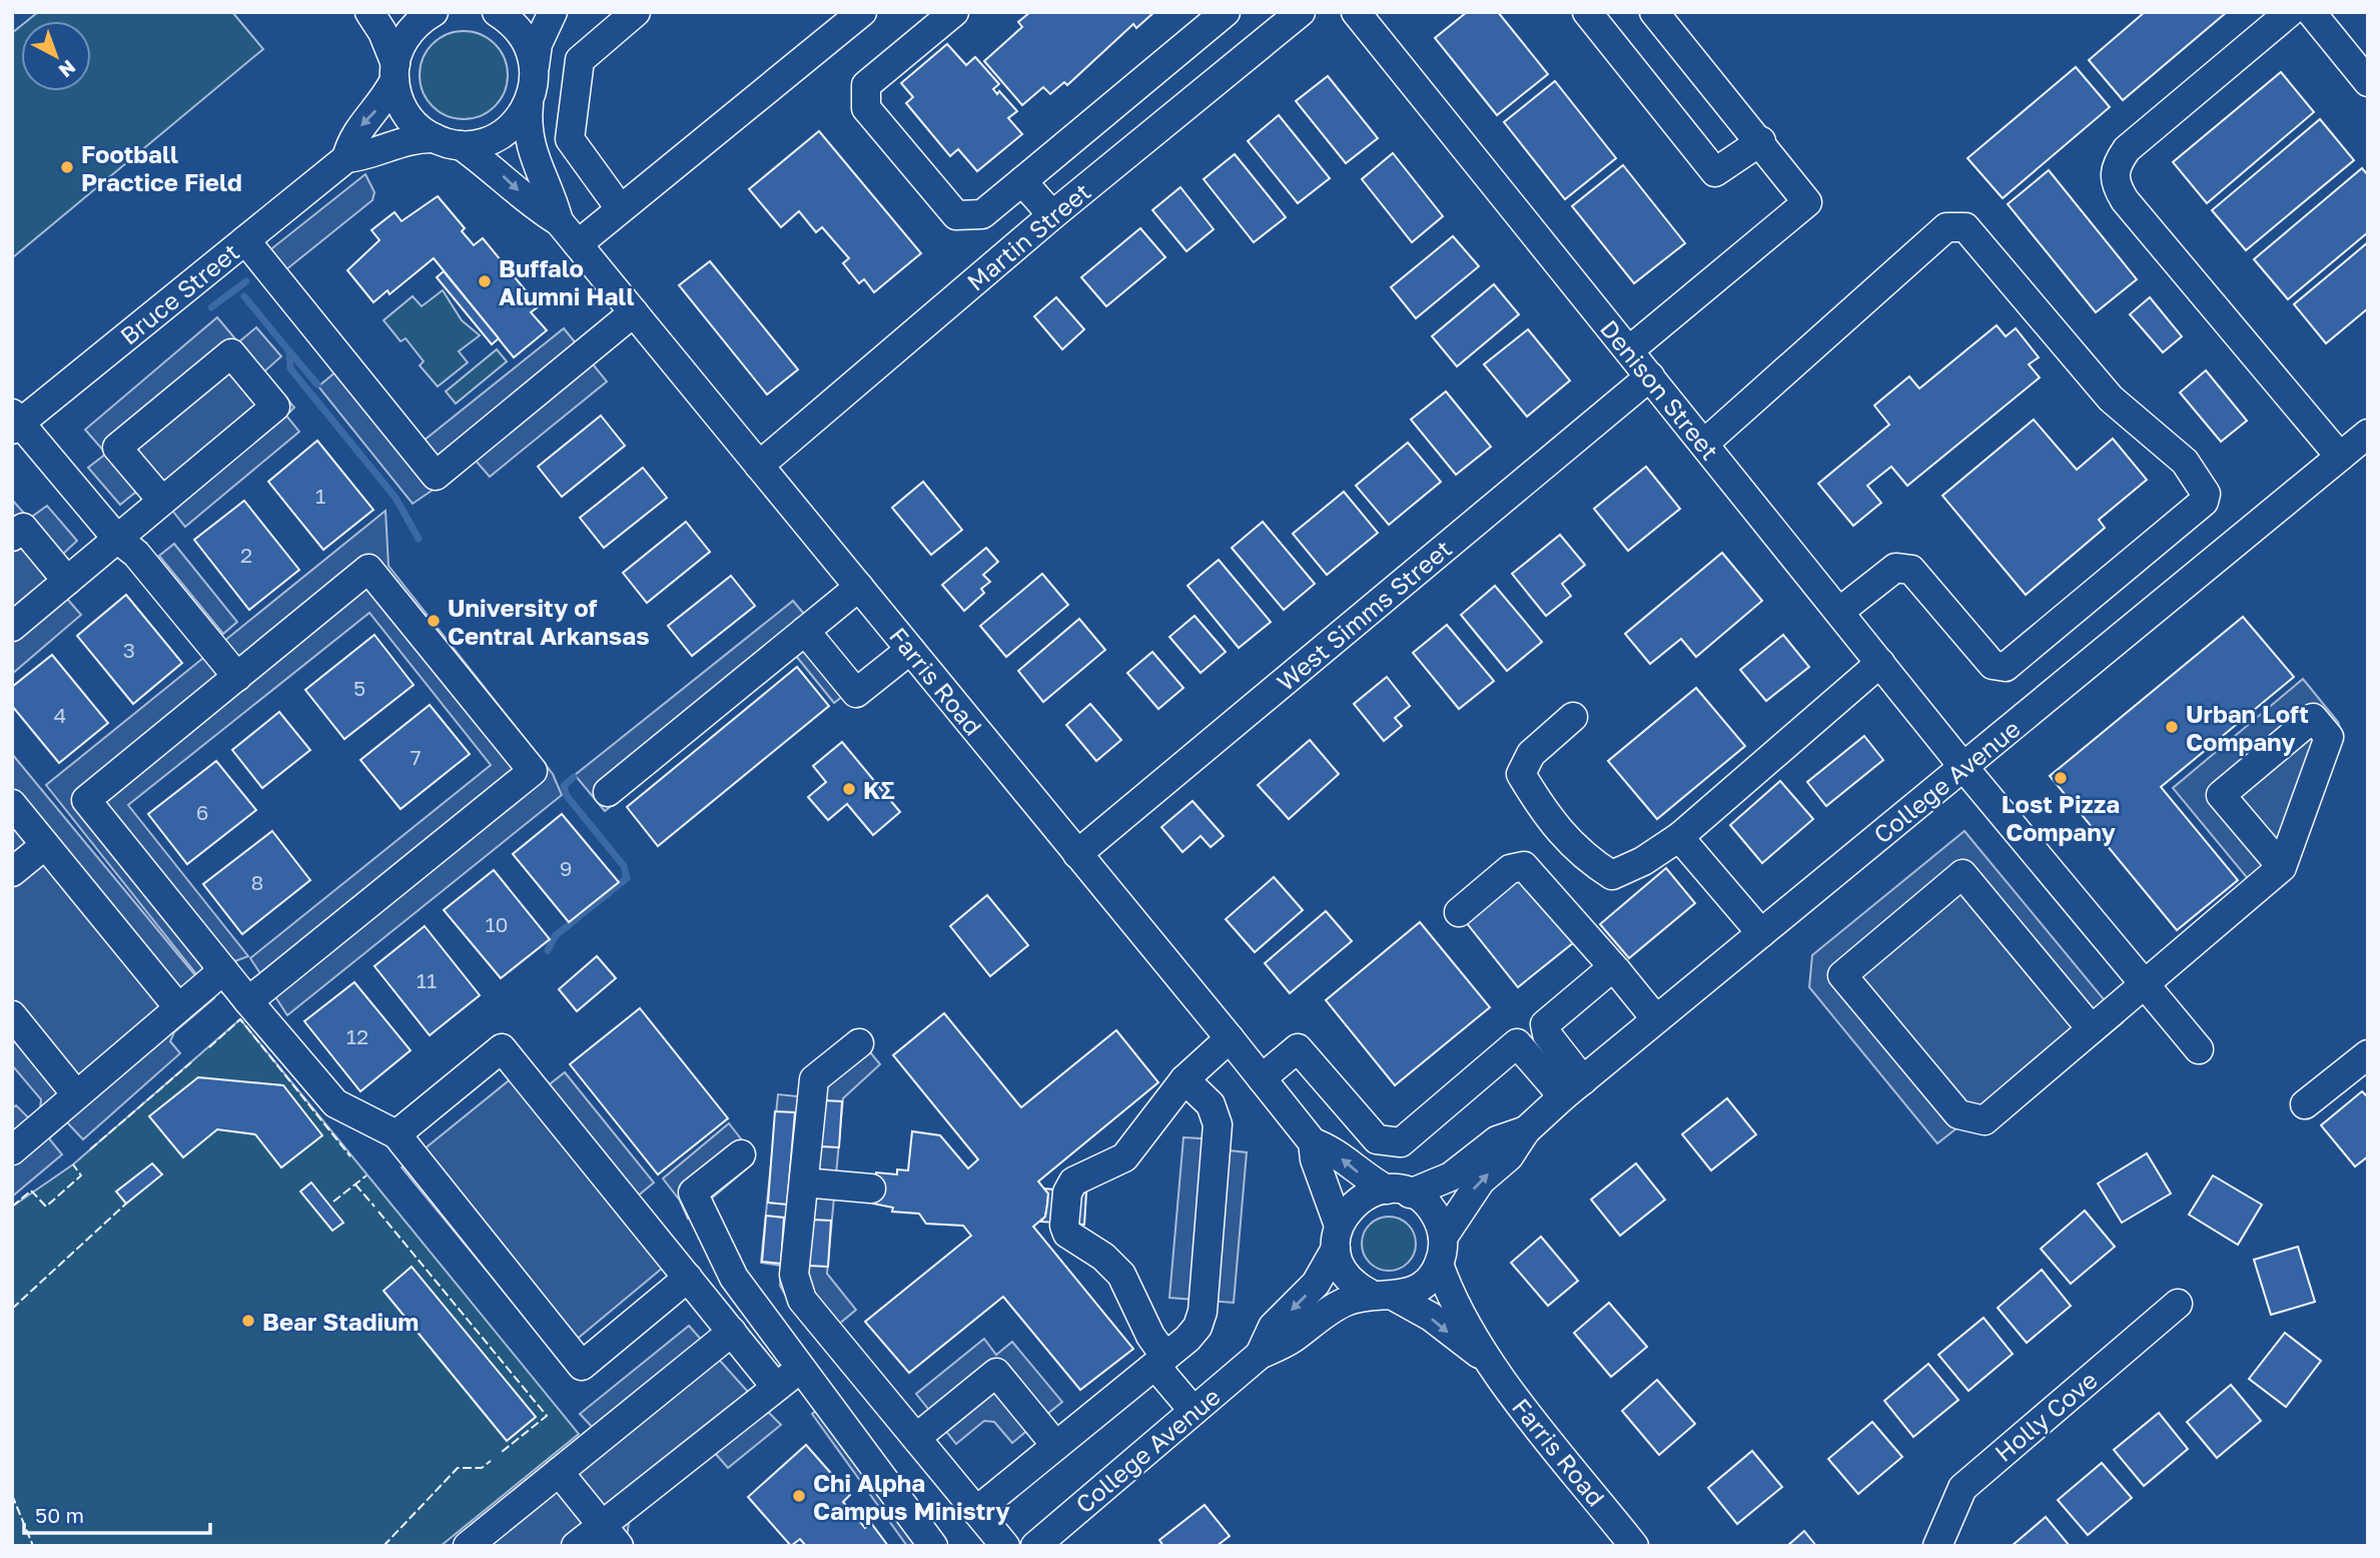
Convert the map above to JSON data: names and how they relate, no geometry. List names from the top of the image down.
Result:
{
  "streets": {
    "street": [
      "Martin Street",
      "Bruce Street",
      "Denison Street",
      "West Simms Street",
      "Farris Road",
      "College Avenue",
      "Holly Cove"
    ]
  },
  "crossings": [
    ["Martin Street", "Farris Road"],
    ["Bruce Street", "Farris Road"],
    ["Denison Street", "West Simms Street"],
    ["Denison Street", "College Avenue"],
    ["West Simms Street", "Farris Road"],
    ["Farris Road", "College Avenue"]
  ],
  "places": [
    "Football Practice Field",
    "Buffalo Alumni Hall",
    "University of Central Arkansas",
    "Urban Loft Company",
    "Lost Pizza Company",
    "KΣ",
    "Bear Stadium",
    "Chi Alpha Campus Ministry"
  ],
  "house_numbers": [
    "1",
    "2",
    "3",
    "5",
    "4",
    "7",
    "6",
    "9",
    "8",
    "10",
    "11",
    "12"
  ],
  "scale_bar": "50 m",
  "north": "bottom right"
}
